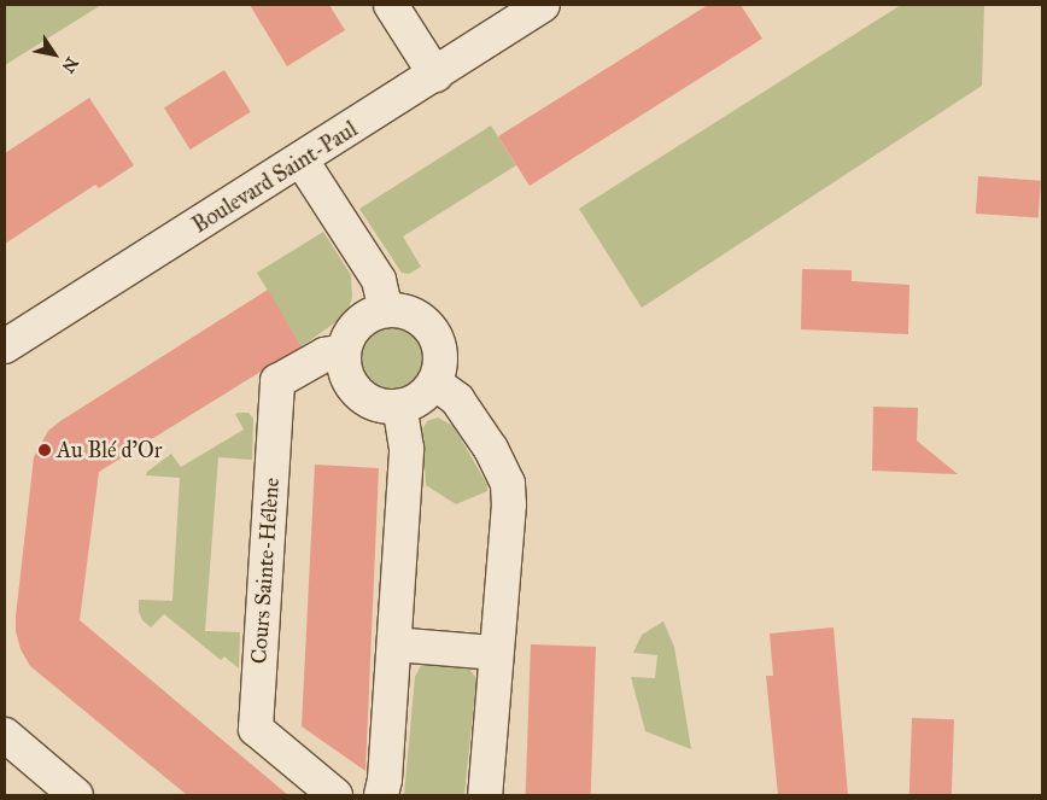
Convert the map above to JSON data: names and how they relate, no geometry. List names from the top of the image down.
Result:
{
  "streets": {
    "street": ["Boulevard Saint-Paul", "Cours Sainte-Hélène"]
  },
  "places": ["Au Blé d'Or"],
  "north": "bottom right"
}
